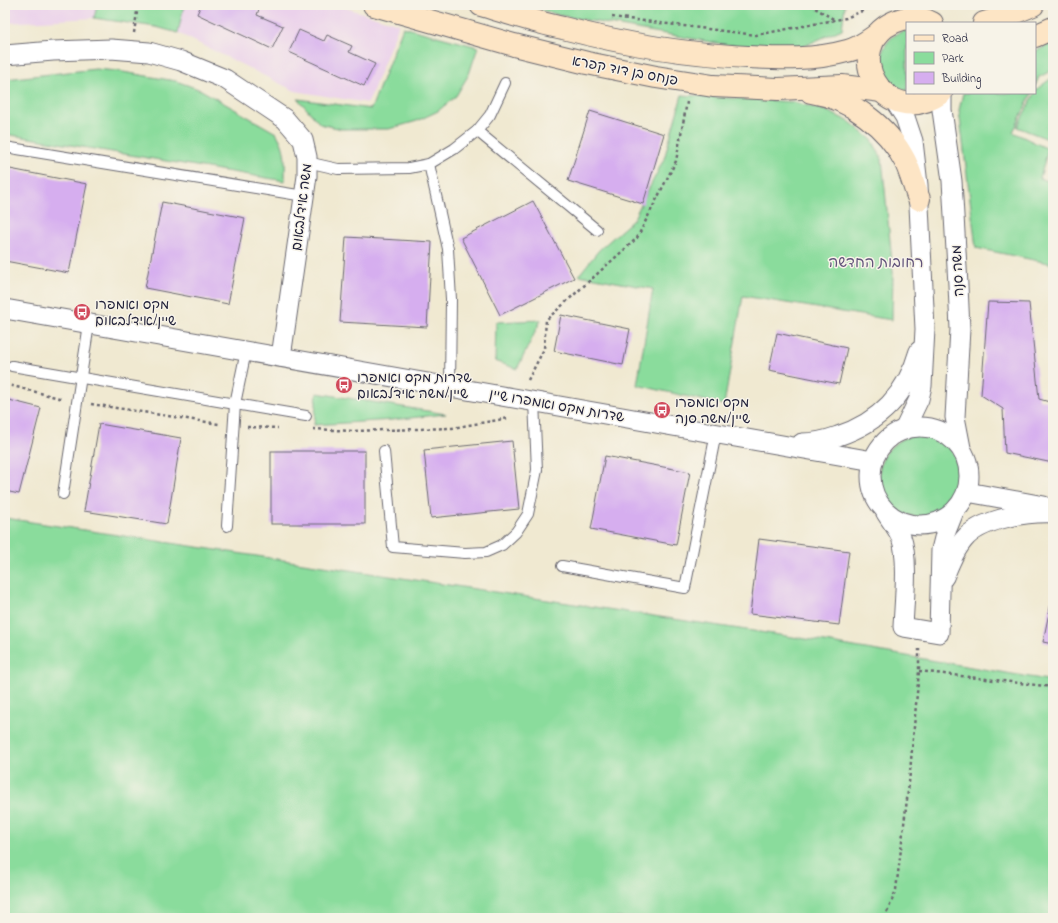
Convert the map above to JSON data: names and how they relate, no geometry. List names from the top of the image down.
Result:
{
  "streets": {
    "main road": ["פנחס בן דוד קפרא"],
    "street": ["משה אידלבאום", "משה סנה", "שדרות מקס ואמפרו שיין"]
  },
  "crossings": [
    ["משה אידלבאום", "שדרות מקס ואמפרו שיין"],
    ["משה סנה", "שדרות מקס ואמפרו שיין"]
  ],
  "districts": ["רחובות החדשה"],
  "places": {
    "bus stop": ["מקס ואמפרו שיין/אידלבאום", "שדרות מקס ואמפרו שיין/משה אידלבאום", "מקס ואמפרו שיין/משה סנה"]
  },
  "legend": ["Road", "Park", "Building"]
}
